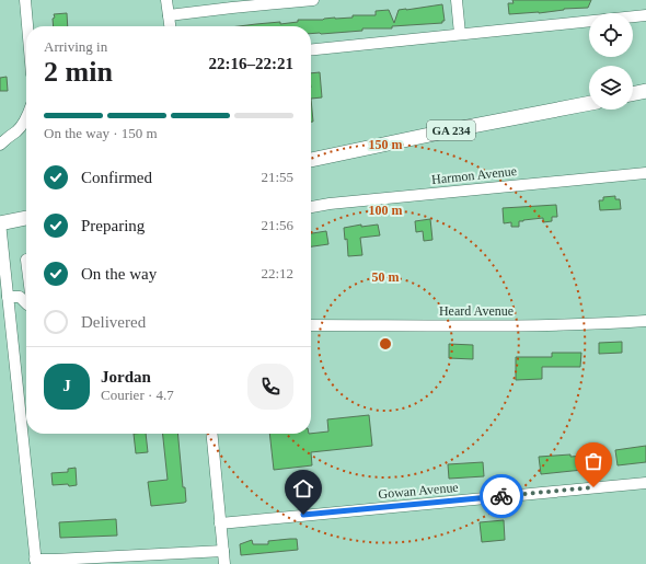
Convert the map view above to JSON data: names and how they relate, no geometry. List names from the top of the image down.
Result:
{
  "streets": {
    "main road": ["GA 234"],
    "street": ["Harmon Avenue", "Heard Avenue", "Gowan Avenue"]
  },
  "page": {
    "heading": ["2 min", "Arriving in", "22:16–22:21"],
    "panel": ["Jordan", "Courier · 4.7"],
    "bar": "On the way · 150 m",
    "list": [
      ["Confirmed", "21:55"],
      ["Preparing", "21:56"],
      ["On the way", "22:12"],
      "Delivered"
    ],
    "round": "J"
  },
  "rings": ["150 m", "100 m", "50 m"]
}
